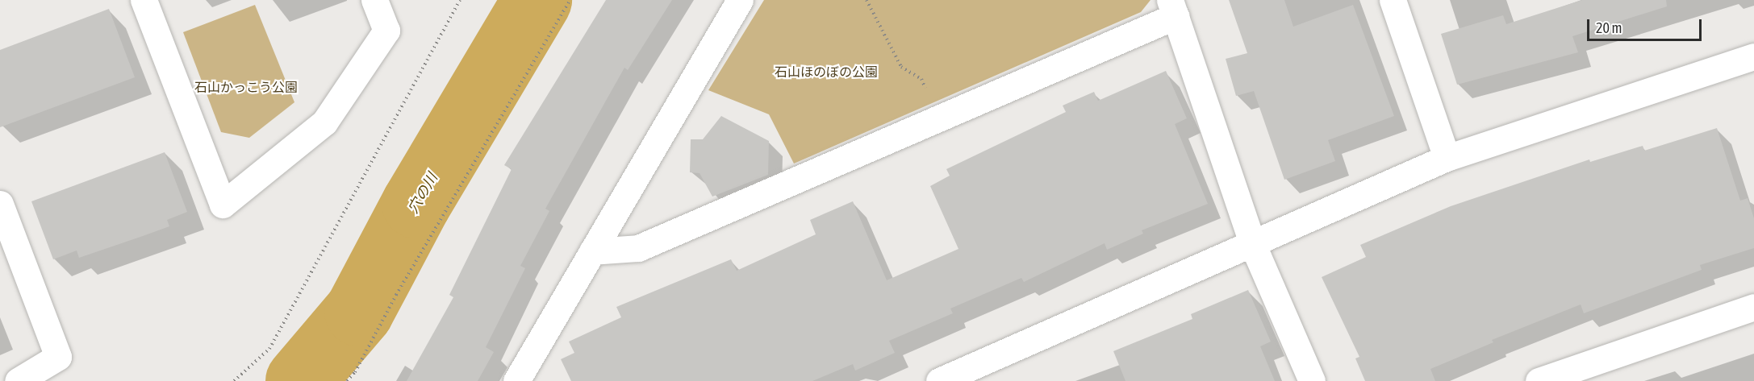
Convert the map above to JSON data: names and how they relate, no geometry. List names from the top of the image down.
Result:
{
  "water": ["穴の川"],
  "parks": ["石山ほのぼの公園", "石山かっこう公園"],
  "scale_bar": "20 m"
}
